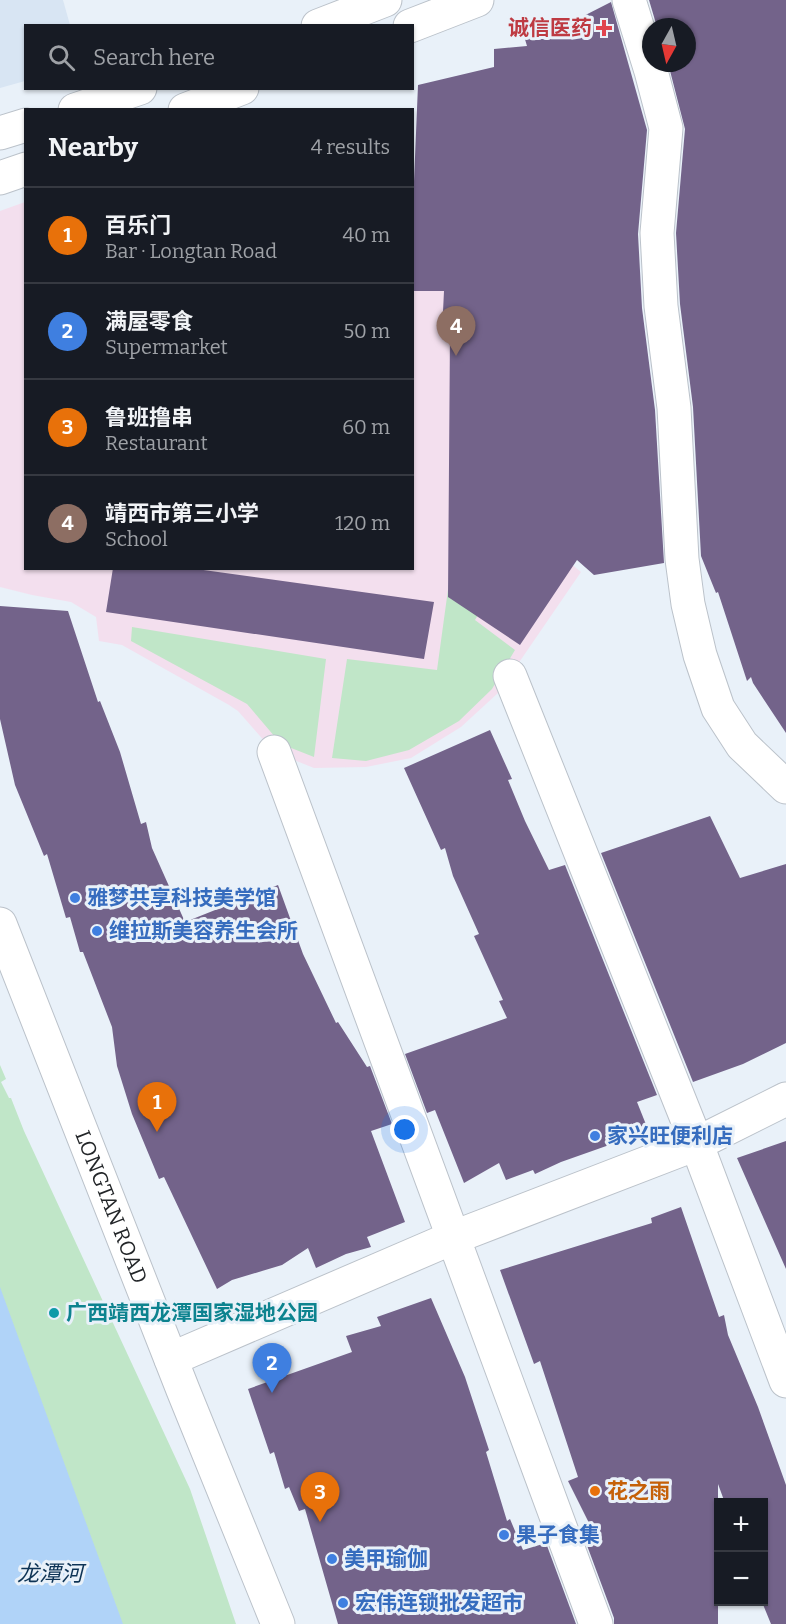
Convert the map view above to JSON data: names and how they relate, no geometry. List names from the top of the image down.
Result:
{
  "streets": {
    "street": ["LONGTAN ROAD"]
  },
  "water": ["龙潭河"],
  "places": {
    "health": ["诚信医药"],
    "other": [
      "雅梦共享科技美学馆",
      "维拉斯美容养生会所",
      "家兴旺便利店",
      "广西靖西龙潭国家湿地公园",
      "花之雨",
      "果子食集",
      "美甲瑜伽",
      "宏伟连锁批发超市"
    ]
  },
  "north": "bottom",
  "page": {
    "search": "Search here",
    "heading": ["Nearby", "4 results"],
    "list": [
      {
        "mark": "1",
        "name": "百乐门",
        "note": "Bar · Longtan Road",
        "value": "40 m"
      },
      {
        "mark": "2",
        "name": "满屋零食",
        "note": "Supermarket",
        "value": "50 m"
      },
      {
        "mark": "3",
        "name": "鲁班撸串",
        "note": "Restaurant",
        "value": "60 m"
      },
      {
        "mark": "4",
        "name": "靖西市第三小学",
        "note": "School",
        "value": "120 m"
      }
    ],
    "pins": [
      "4",
      "1",
      "2",
      "3"
    ],
    "map_buttons": ["+", "−"]
  }
}
